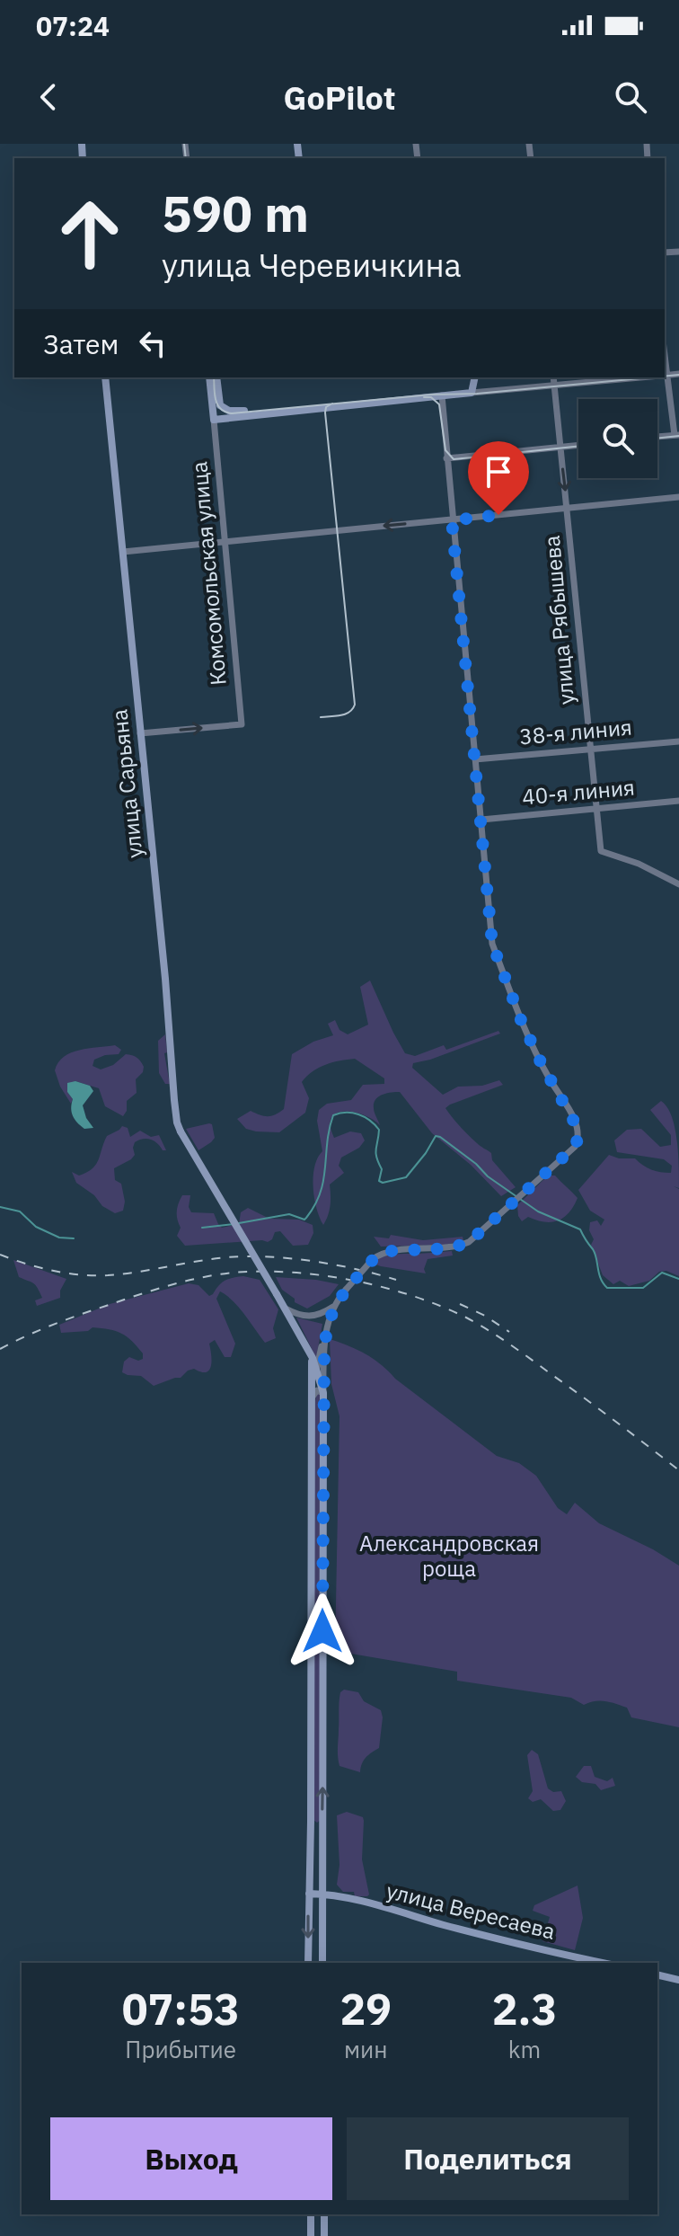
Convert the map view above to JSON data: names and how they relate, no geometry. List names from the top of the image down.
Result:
{
  "streets": {
    "main road": ["улица Сарьяна", "улица Вересаева"],
    "street": [
      "Комсомольская улица",
      "улица Рябышева",
      "38-я линия",
      "40-я линия"
    ]
  },
  "crossings": [
    ["Комсомольская улица", "улица Сарьяна"],
    ["улица Рябышева", "38-я линия"],
    ["улица Рябышева", "40-я линия"],
    ["улица Сарьяна", "улица Вересаева"]
  ],
  "parks": ["Александровская роща"],
  "page": {
    "status": "07:24",
    "header": "GoPilot",
    "turn": ["590 m", "улица Черевичкина"],
    "then": "Затем",
    "eta": [
      "07:53",
      "Прибытие",
      "29",
      "мин",
      "2.3",
      "km"
    ],
    "buttons": ["Выход", "Поделиться"]
  }
}
